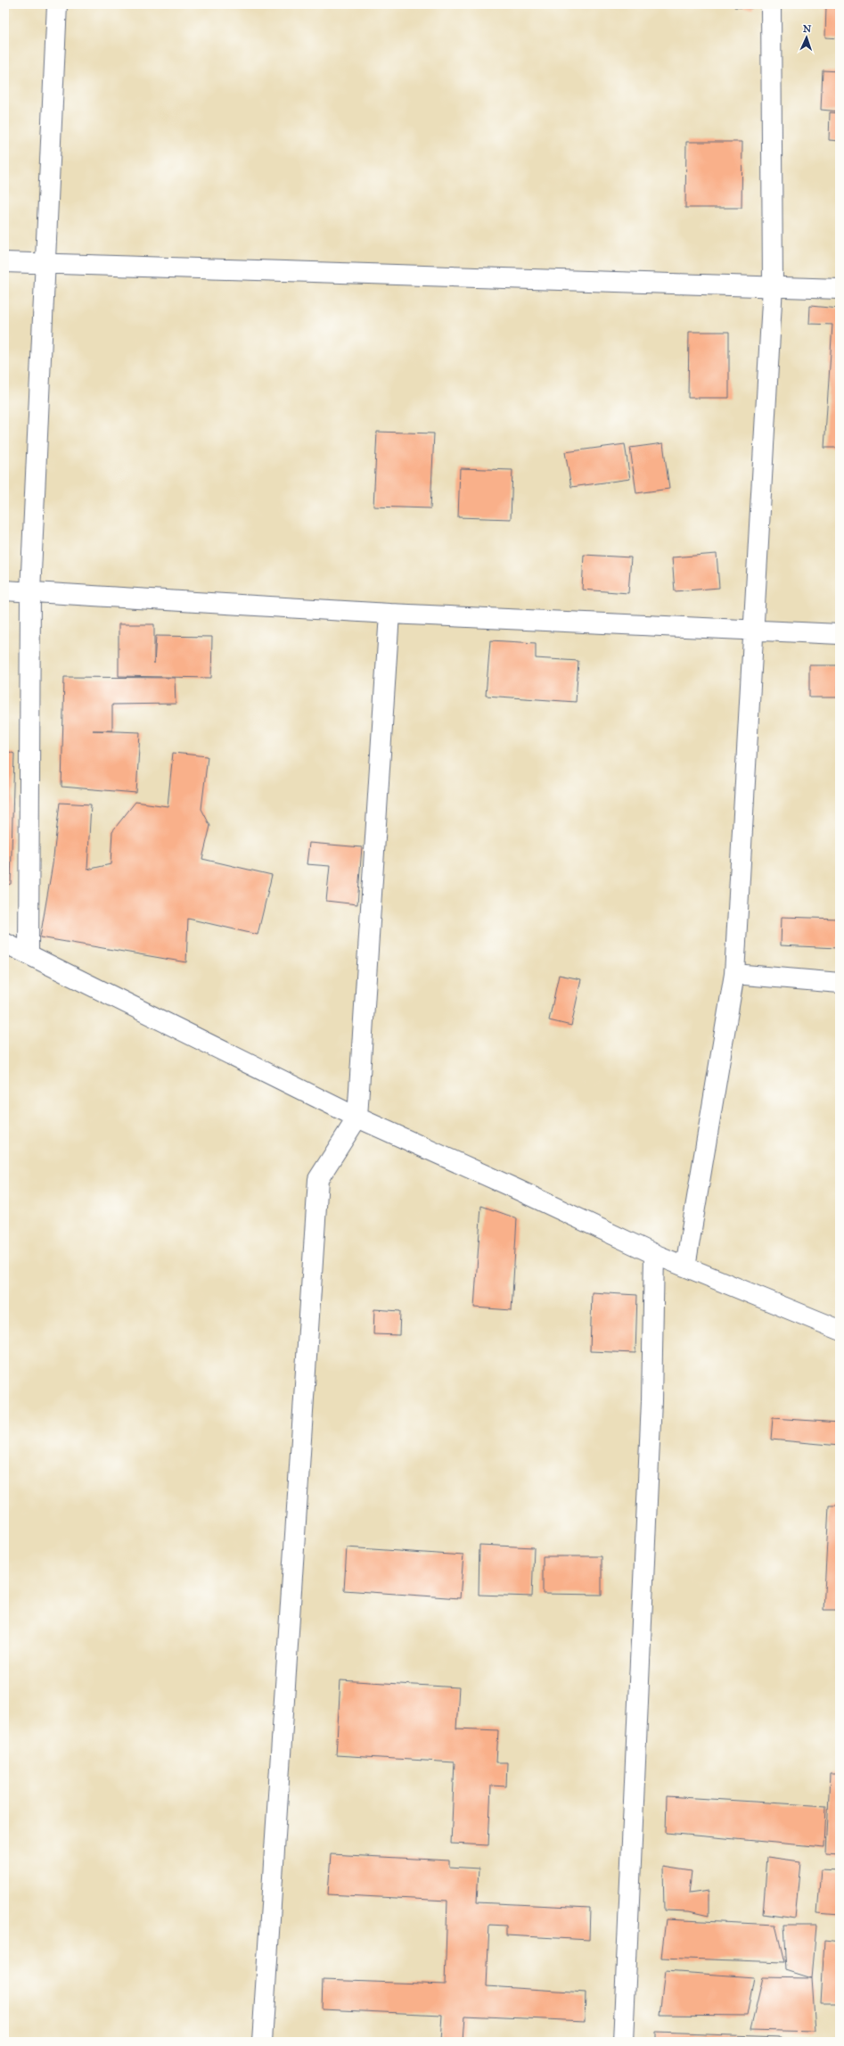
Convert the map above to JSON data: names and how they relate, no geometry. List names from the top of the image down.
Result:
{
  "north": "top"
}
